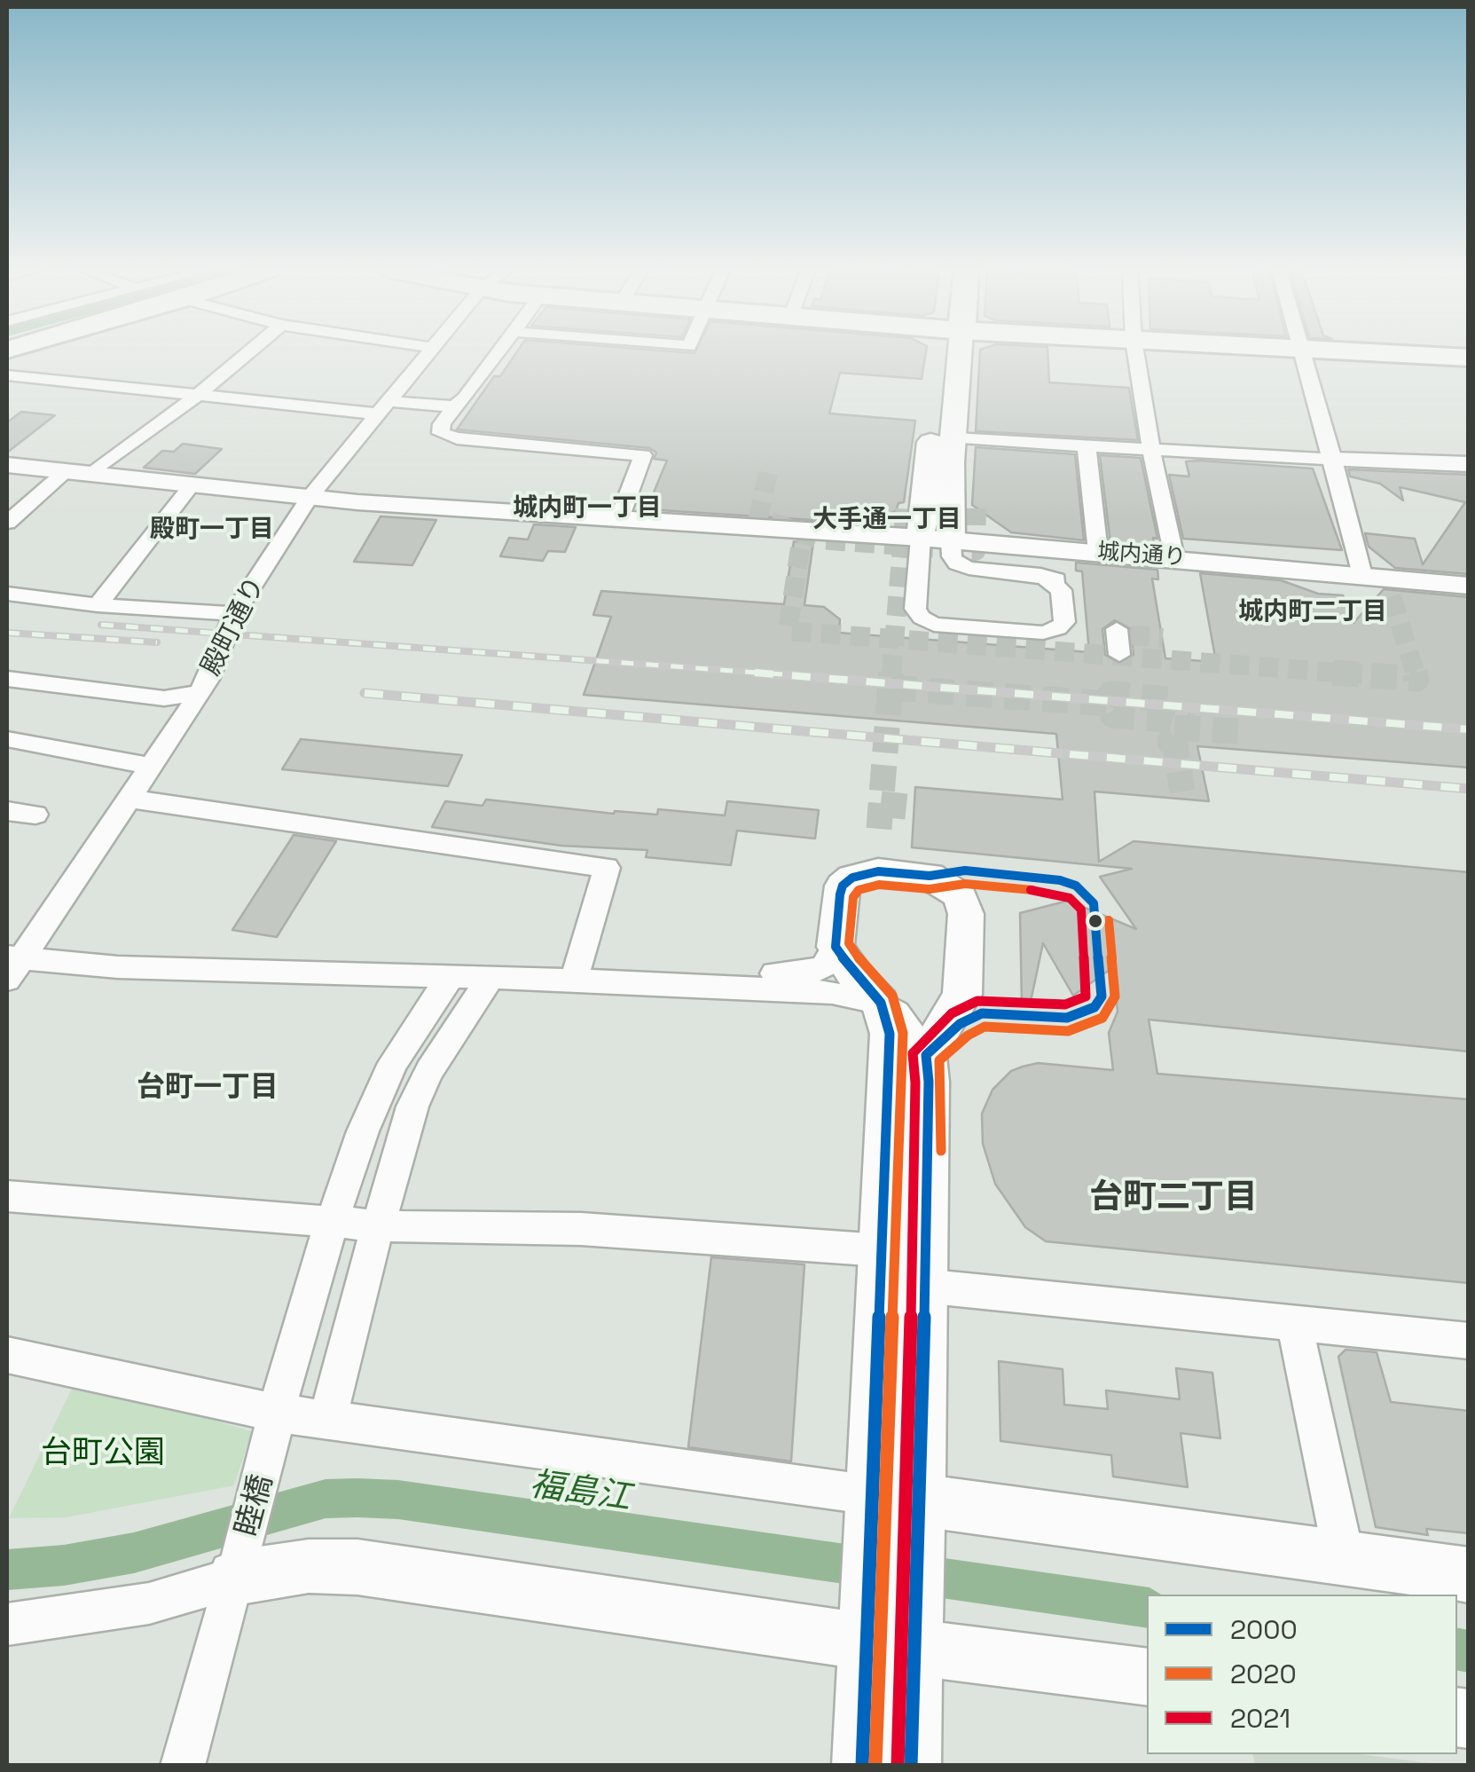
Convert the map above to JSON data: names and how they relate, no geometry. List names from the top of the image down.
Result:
{
  "streets": {
    "street": ["城内通り", "殿町通り", "睦橋"]
  },
  "crossings": [
    ["城内通り", "殿町通り"]
  ],
  "districts": [
    "城内町一丁目",
    "大手通一丁目",
    "殿町一丁目",
    "城内町二丁目",
    "台町一丁目",
    "台町二丁目"
  ],
  "water": ["福島江"],
  "parks": ["台町公園"],
  "lines": ["transit line 2000", "transit line 2020", "transit line 2021"],
  "legend": ["2000", "2020", "2021"]
}
